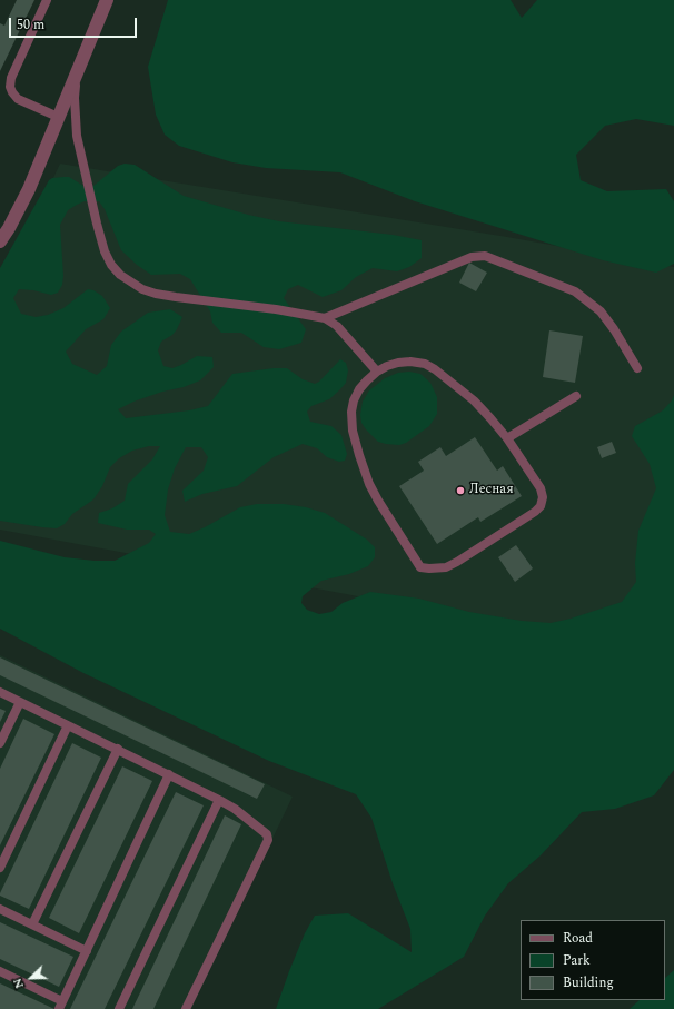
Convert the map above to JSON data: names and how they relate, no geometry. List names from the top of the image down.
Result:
{
  "places": ["Лесная"],
  "legend": ["Road", "Park", "Building"],
  "scale_bar": "50 m",
  "north": "bottom left"
}
